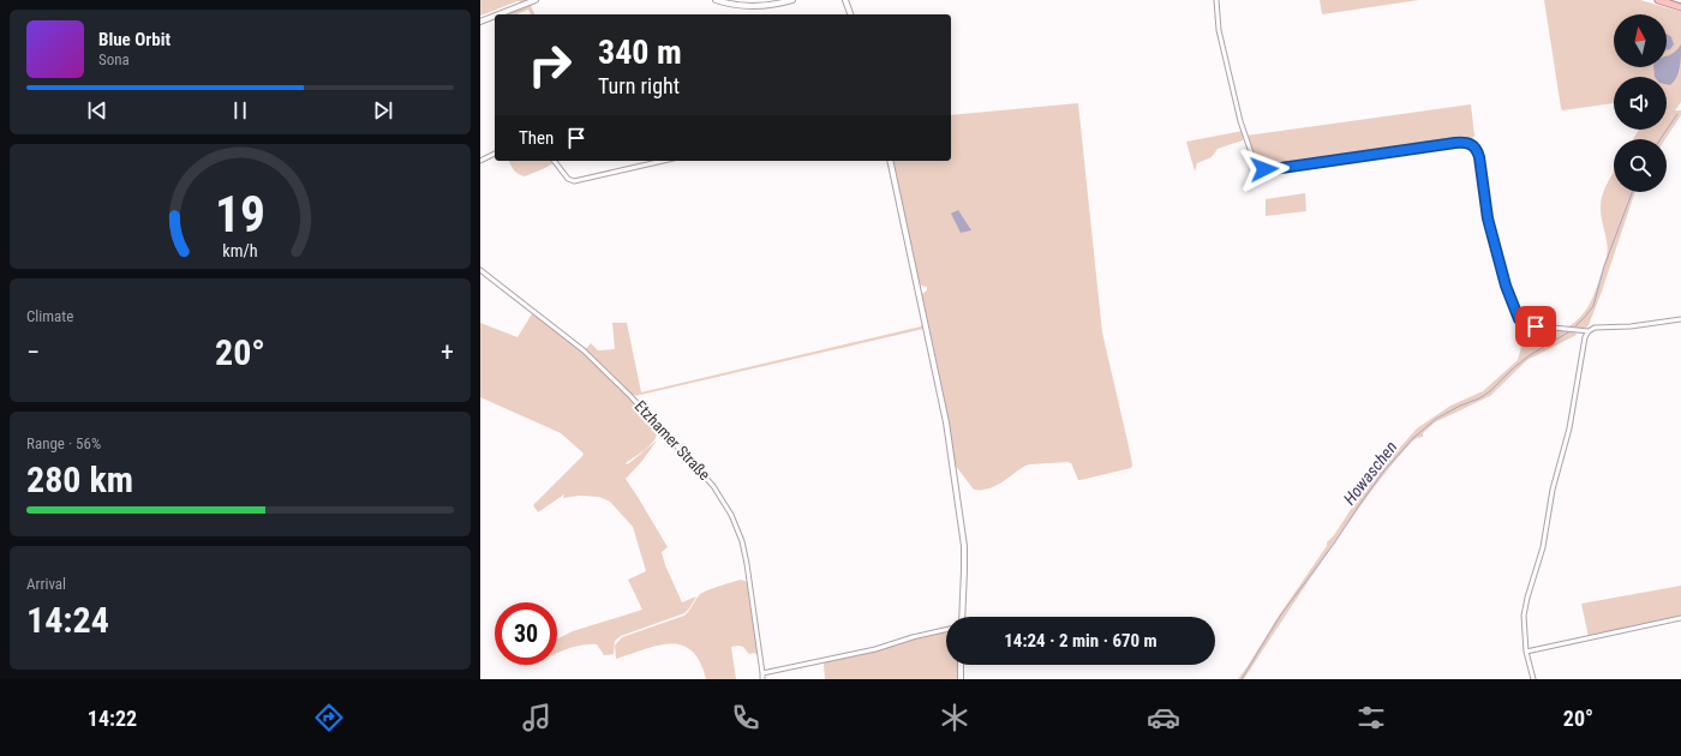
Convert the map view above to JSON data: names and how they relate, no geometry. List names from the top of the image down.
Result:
{
  "streets": {
    "street": ["Etzhamer Straße"]
  },
  "water": ["Howaschen"],
  "north": "top",
  "page": {
    "turn": ["340 m", "Turn right"],
    "song": ["Blue Orbit", "Sona"],
    "then": "Then",
    "tile": [
      "Climate",
      ["Range · 56%", "280 km"],
      ["Arrival", "14:24"]
    ],
    "heat": ["−", "20°", "+"],
    "limit": "30",
    "trip": "14:24 · 2 min · 670 m",
    "tabs": ["14:22", "20°"],
    "gauge": ["19", "km/h"]
  }
}
